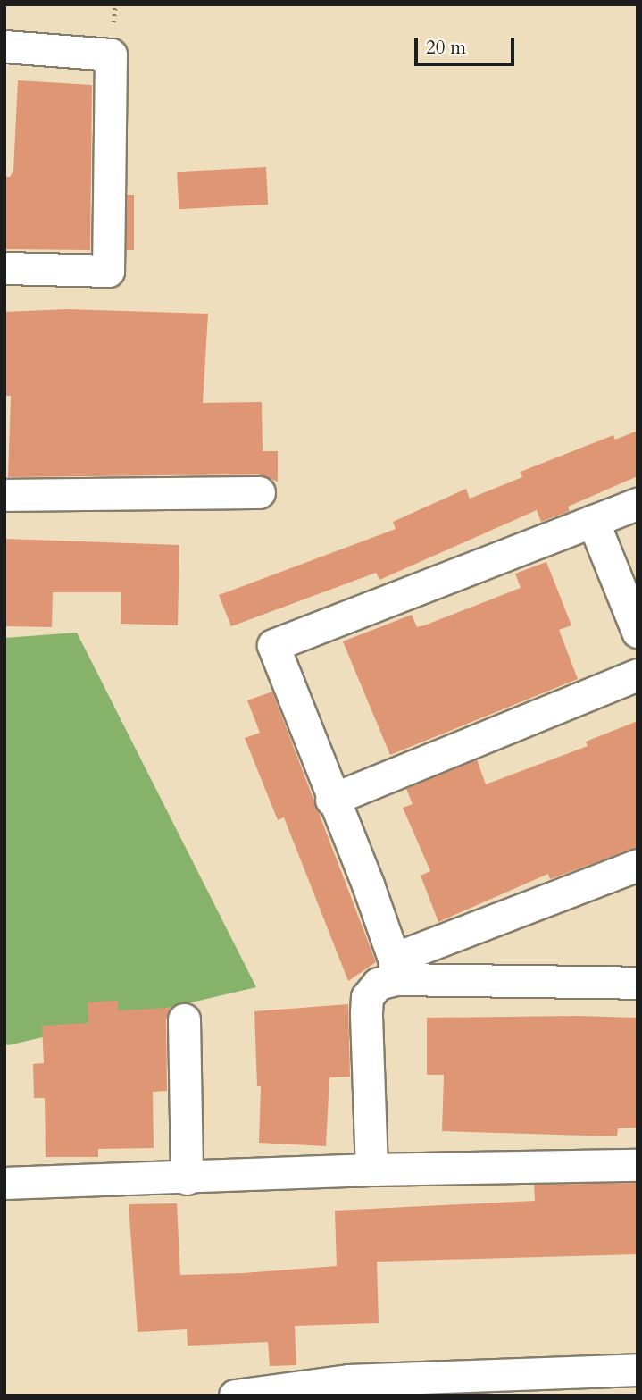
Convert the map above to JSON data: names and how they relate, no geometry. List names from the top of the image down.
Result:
{
  "scale_bar": "20 m"
}
